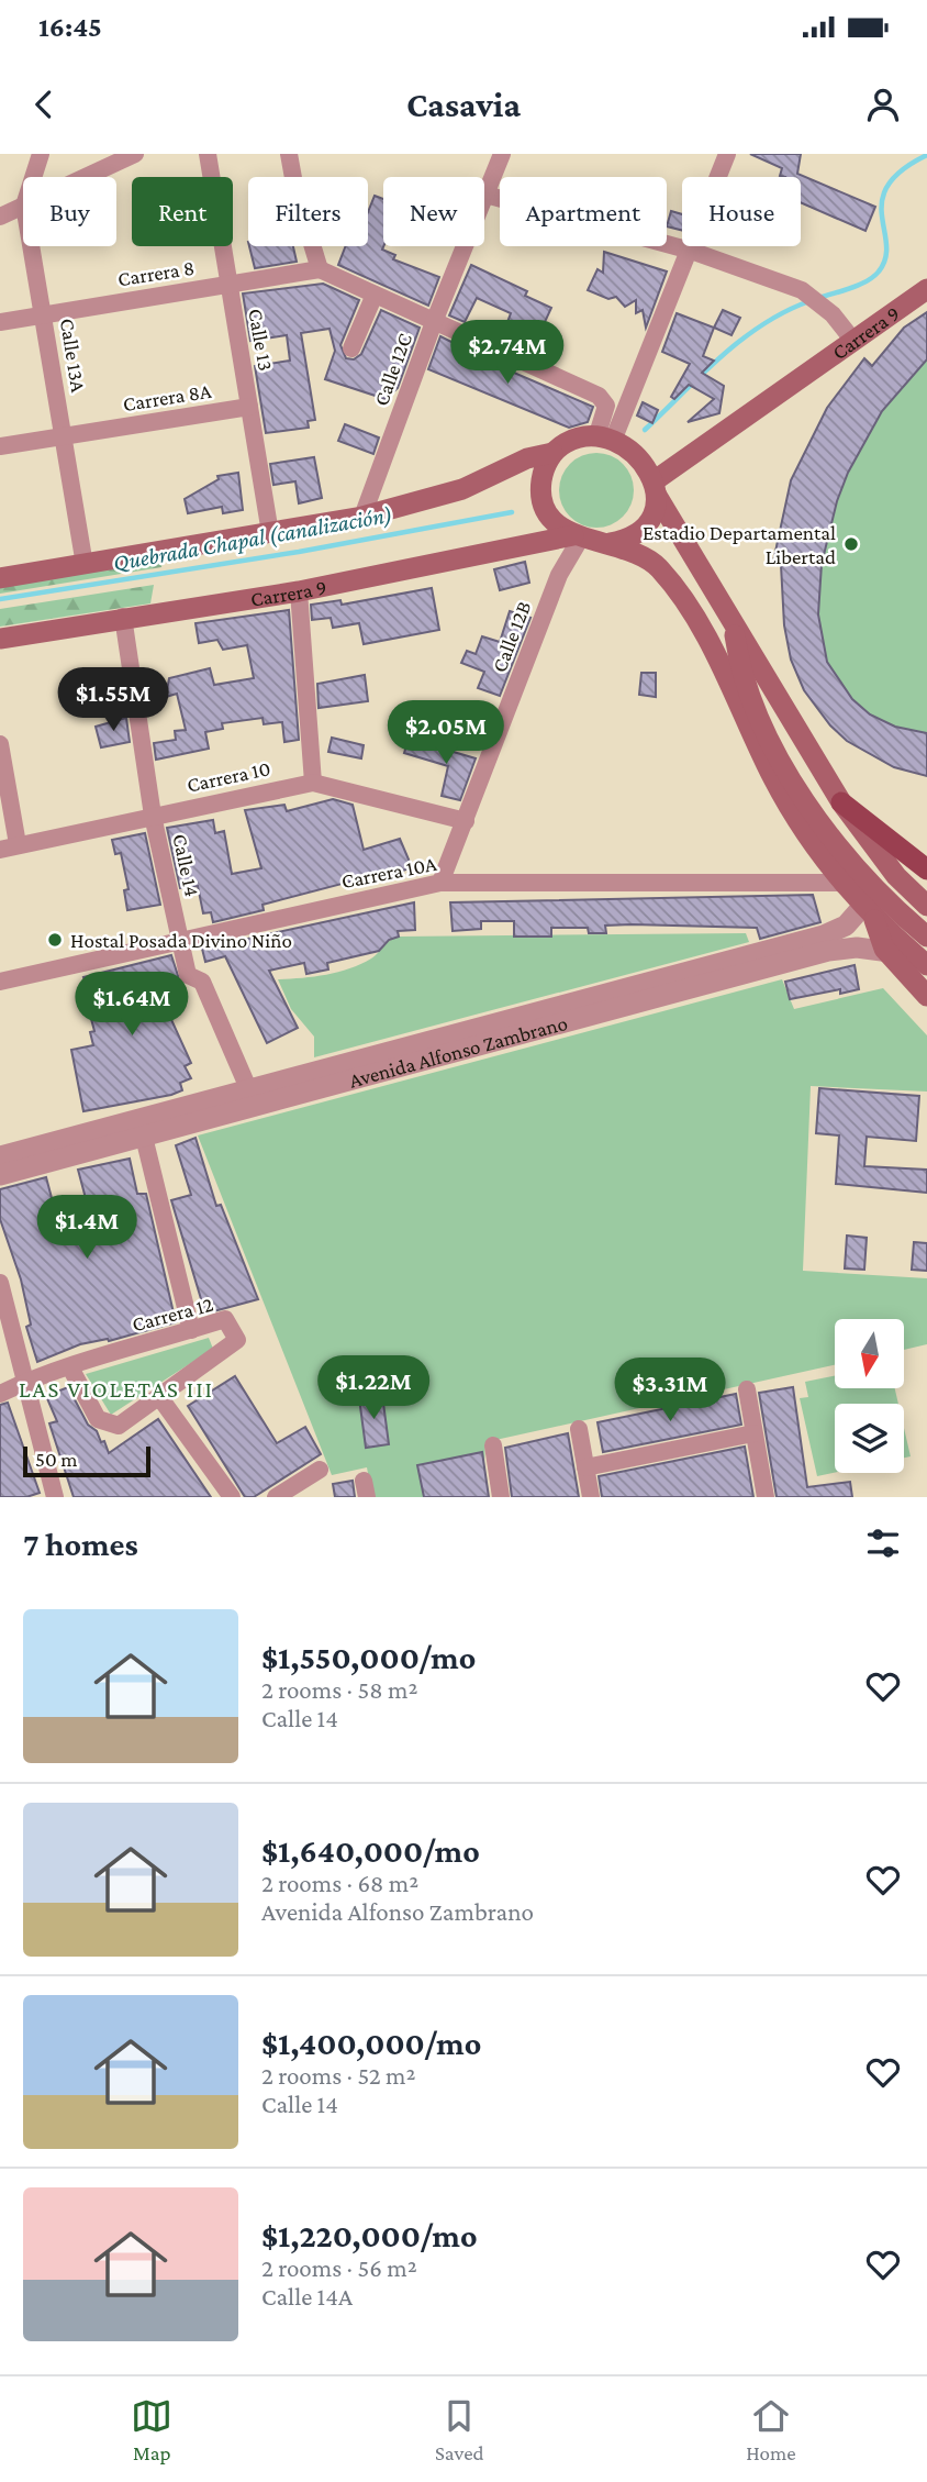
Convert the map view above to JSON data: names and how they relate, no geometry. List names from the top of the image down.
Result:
{
  "streets": {
    "main road": ["Carrera 9"],
    "street": [
      "Carrera 8",
      "Calle 13",
      "Calle 13A",
      "Calle 12C",
      "Carrera 8A",
      "Calle 12B",
      "Carrera 10",
      "Calle 14",
      "Carrera 10A",
      "Avenida Alfonso Zambrano",
      "Carrera 12"
    ]
  },
  "crossings": [
    ["Carrera 8", "Calle 13"],
    ["Carrera 8", "Calle 13A"],
    ["Carrera 9", "Calle 12B"],
    ["Carrera 9", "Calle 14"],
    ["Calle 13", "Carrera 8A"],
    ["Calle 13A", "Carrera 8A"],
    ["Calle 12B", "Carrera 10"],
    ["Calle 12B", "Carrera 10A"],
    ["Carrera 10", "Calle 14"],
    ["Calle 14", "Carrera 10A"],
    ["Calle 14", "Avenida Alfonso Zambrano"]
  ],
  "districts": ["LAS VIOLETAS III"],
  "water": ["Quebrada Chapal (canalización)"],
  "places": ["Estadio Departamental Libertad", "Hostal Posada Divino Niño"],
  "scale_bar": "50 m",
  "north": "bottom",
  "page": {
    "status": "16:45",
    "header": "Casavia",
    "chip": [
      "Buy",
      "Rent",
      "Filters",
      "New",
      "Apartment",
      "House"
    ],
    "price": [
      "$2.74M",
      "$1.55M",
      "$2.05M",
      "$1.64M",
      "$1.4M",
      "$1.22M",
      "$3.31M"
    ],
    "scale": "50 m",
    "heading": "7 homes",
    "list": [
      {
        "name": "$1,550,000/mo",
        "note": "2 rooms · 58 m² · Calle 14"
      },
      {
        "name": "$1,640,000/mo",
        "note": "2 rooms · 68 m² · Avenida Alfonso Zambrano"
      },
      {
        "name": "$1,400,000/mo",
        "note": "2 rooms · 52 m² · Calle 14"
      },
      {
        "name": "$1,220,000/mo",
        "note": "2 rooms · 56 m² · Calle 14A"
      }
    ],
    "tabs": ["Map", "Saved", "Home"]
  }
}
